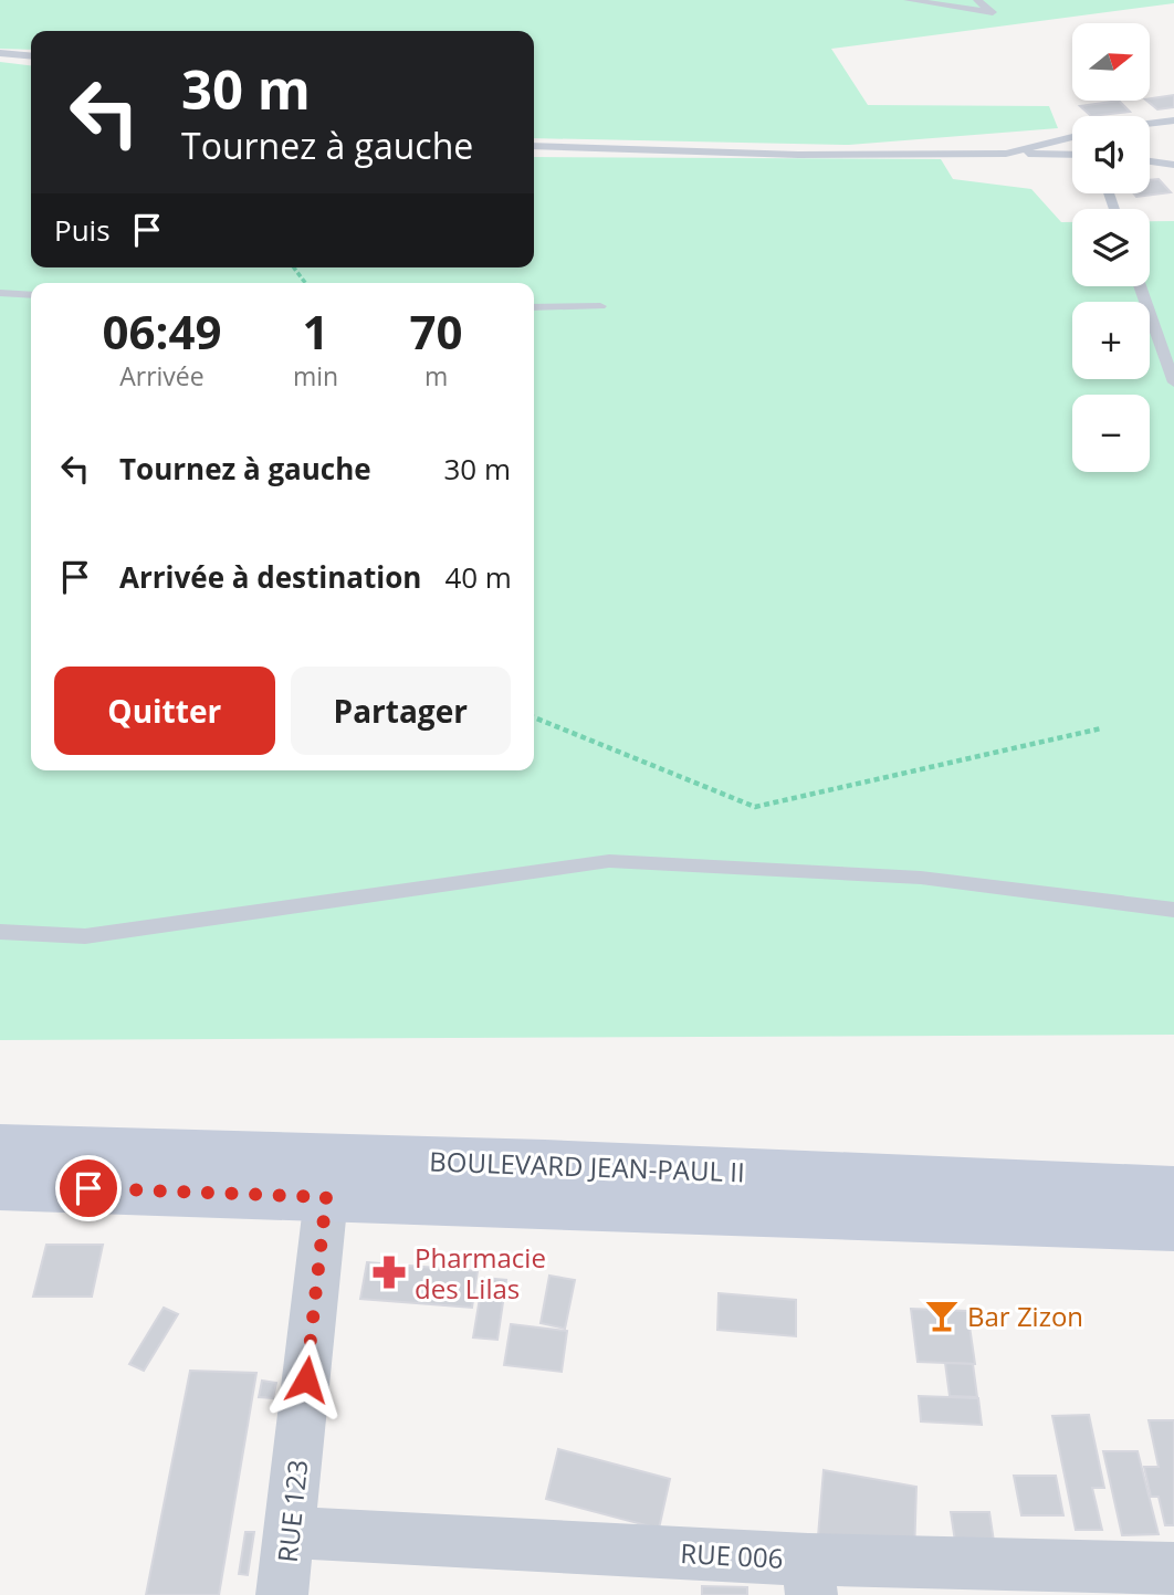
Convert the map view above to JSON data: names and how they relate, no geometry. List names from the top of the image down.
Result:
{
  "streets": {
    "main road": ["BOULEVARD JEAN-PAUL II"],
    "street": ["RUE 123", "RUE 006"]
  },
  "crossings": [
    ["BOULEVARD JEAN-PAUL II", "RUE 123"],
    ["RUE 123", "RUE 006"]
  ],
  "places": {
    "pharmacy": ["Pharmacie des Lilas"],
    "bar": ["Bar Zizon"]
  },
  "north": "right",
  "page": {
    "map_buttons": ["+", "−"],
    "turn": ["30 m", "Tournez à gauche"],
    "then": "Puis",
    "eta": [
      "06:49",
      "Arrivée",
      "1",
      "min",
      "70",
      "m"
    ],
    "list": [
      {
        "name": "Tournez à gauche",
        "value": "30 m"
      },
      {
        "name": "Arrivée à destination",
        "value": "40 m"
      }
    ],
    "buttons": ["Quitter", "Partager"]
  }
}
